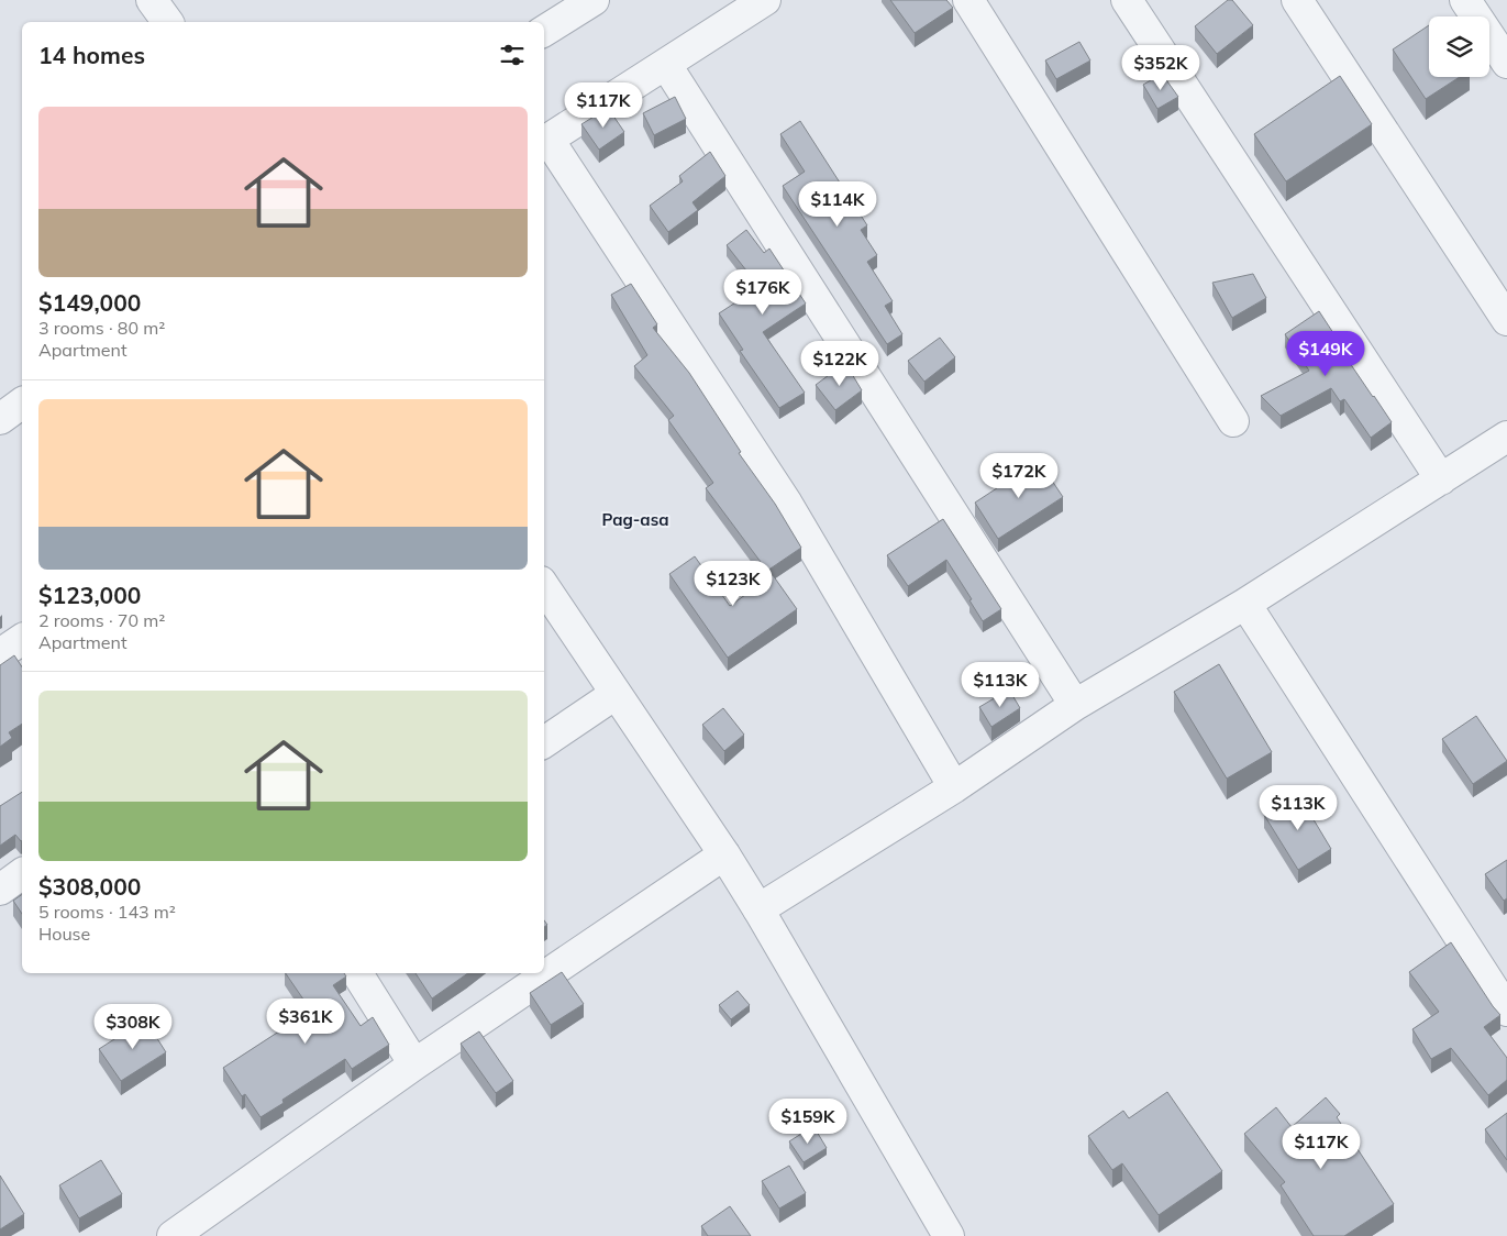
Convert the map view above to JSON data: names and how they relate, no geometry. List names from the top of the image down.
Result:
{
  "districts": ["Pag-asa"],
  "page": {
    "heading": "14 homes",
    "price": [
      "$352K",
      "$117K",
      "$114K",
      "$176K",
      "$149K",
      "$122K",
      "$172K",
      "$123K",
      "$113K",
      "$113K",
      "$361K",
      "$308K",
      "$159K",
      "$117K"
    ],
    "list": [
      {
        "name": "$149,000",
        "note": "3 rooms · 80 m² · Apartment"
      },
      {
        "name": "$123,000",
        "note": "2 rooms · 70 m² · Apartment"
      },
      {
        "name": "$308,000",
        "note": "5 rooms · 143 m² · House"
      }
    ]
  }
}
